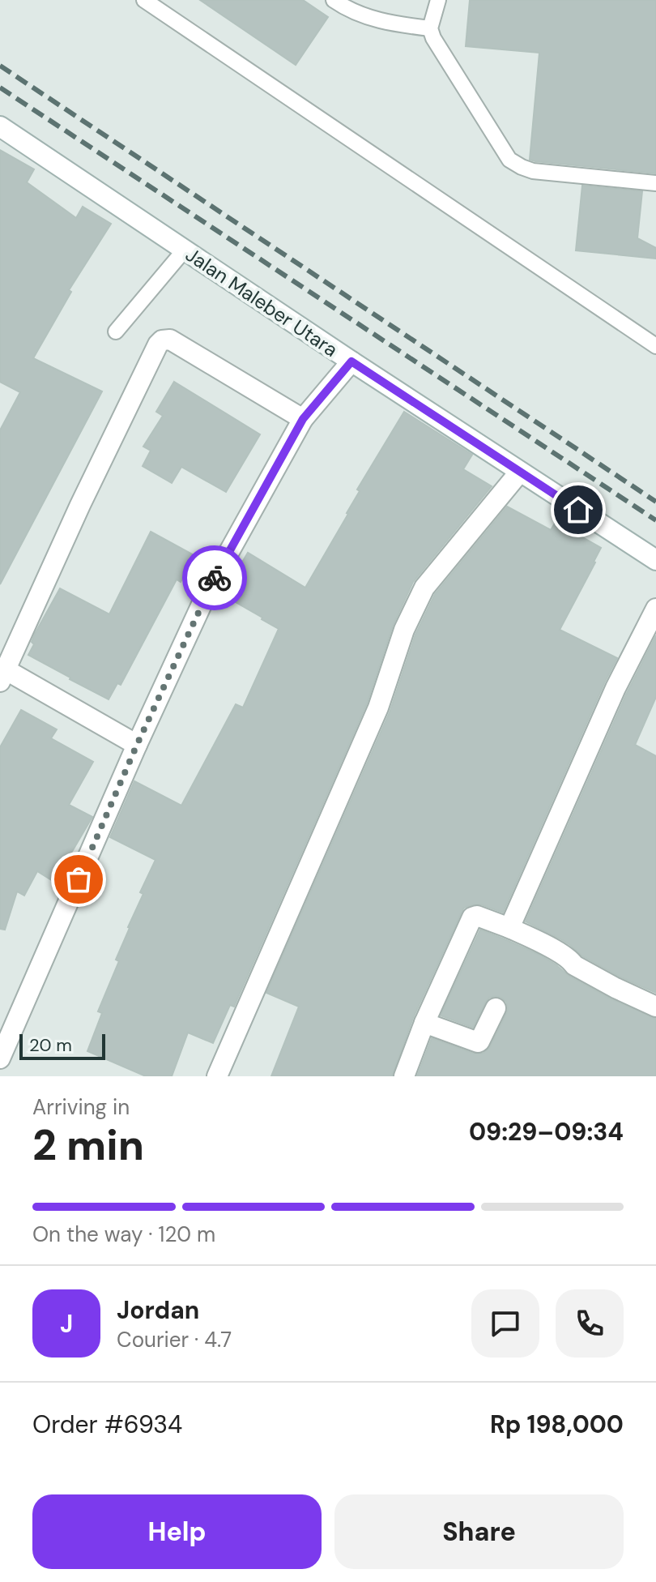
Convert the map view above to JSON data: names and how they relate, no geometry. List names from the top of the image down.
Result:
{
  "streets": {
    "street": ["Jalan Maleber Utara"]
  },
  "scale_bar": "20 m",
  "page": {
    "scale": "20 m",
    "heading": ["2 min", "Arriving in", "09:29–09:34"],
    "panel": [
      "Jordan",
      "Courier · 4.7",
      "Order #6934",
      "Rp 198,000"
    ],
    "bar": "On the way · 120 m",
    "round": "J",
    "buttons": ["Help", "Share"]
  }
}
